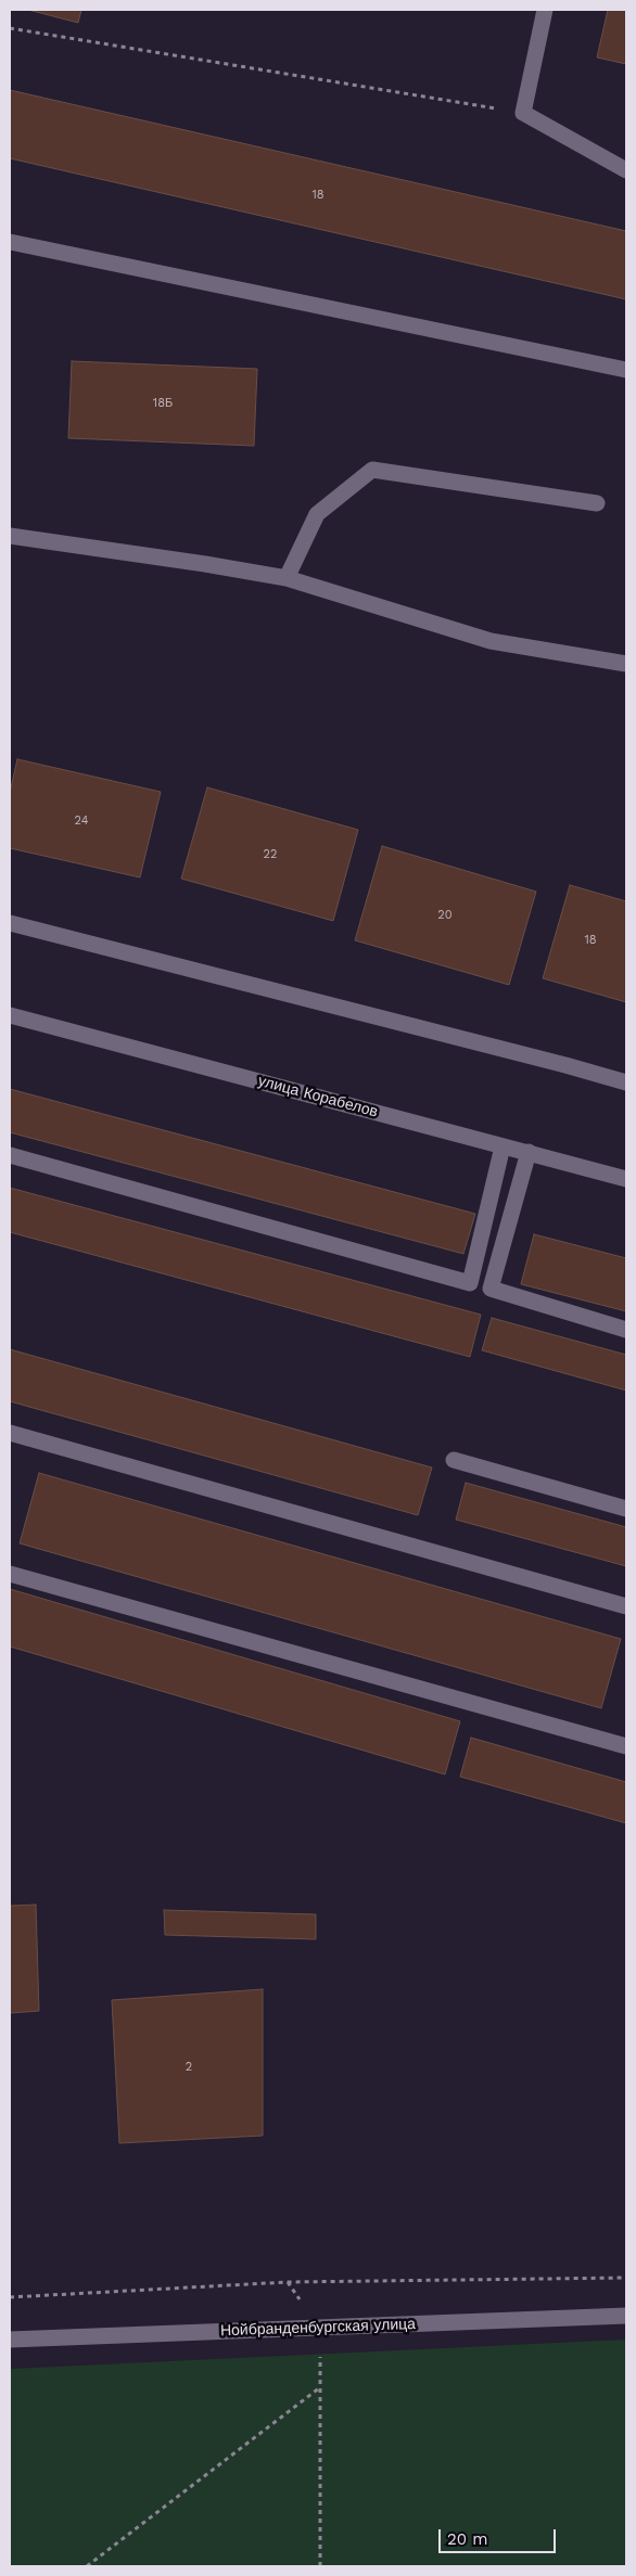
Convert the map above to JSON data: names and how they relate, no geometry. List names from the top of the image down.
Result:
{
  "streets": {
    "street": ["улица Корабелов", "Нойбранденбургская улица"]
  },
  "house_numbers": [
    "18",
    "18Б",
    "24",
    "22",
    "20",
    "18",
    "2"
  ],
  "scale_bar": "20 m"
}
